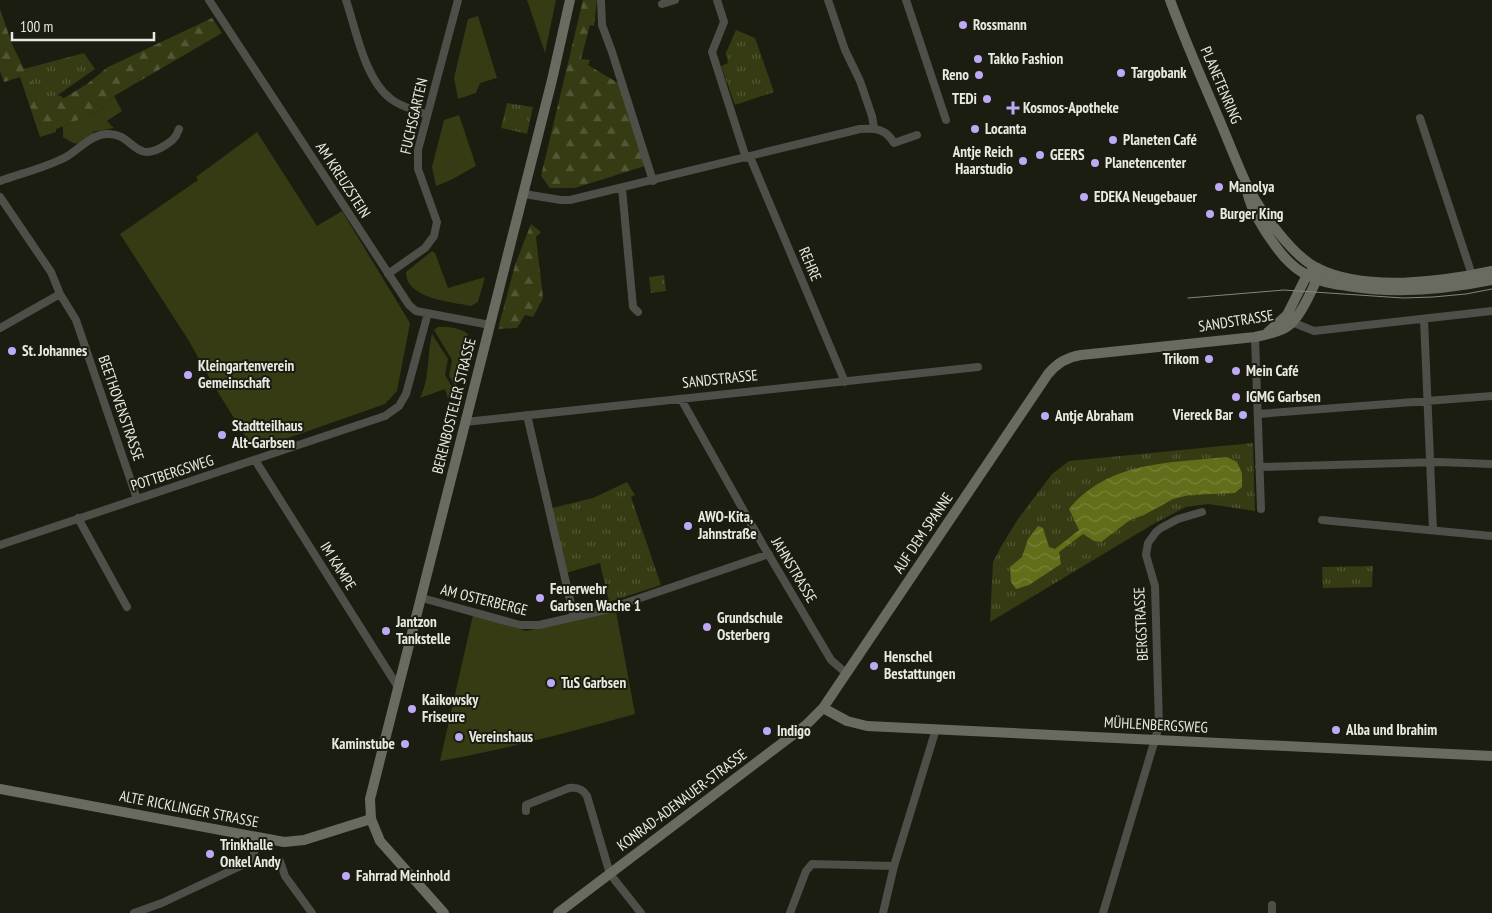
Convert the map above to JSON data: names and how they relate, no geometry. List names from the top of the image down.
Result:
{
  "streets": {
    "street": [
      "PLANETENRING",
      "FUCHSGARTEN",
      "AM KREUZSTEIN",
      "REHRE",
      "SANDSTRASSE",
      "BERENBOSTELER STRASSE",
      "BEETHOVENSTRASSE",
      "POTTBERGSWEG",
      "AUF DEM SPANNE",
      "IM KAMPE",
      "JAHNSTRASSE",
      "AM OSTERBERGE",
      "BERGSTRASSE",
      "MÜHLENBERGSWEG",
      "KONRAD-ADENAUER-STRASSE",
      "ALTE RICKLINGER STRASSE"
    ]
  },
  "crossings": [
    ["FUCHSGARTEN", "AM KREUZSTEIN"],
    ["AM KREUZSTEIN", "BERENBOSTELER STRASSE"],
    ["AM KREUZSTEIN", "POTTBERGSWEG"],
    ["REHRE", "SANDSTRASSE"],
    ["SANDSTRASSE", "BERENBOSTELER STRASSE"],
    ["SANDSTRASSE", "AUF DEM SPANNE"],
    ["SANDSTRASSE", "JAHNSTRASSE"],
    ["BERENBOSTELER STRASSE", "IM KAMPE"],
    ["BERENBOSTELER STRASSE", "AM OSTERBERGE"],
    ["BERENBOSTELER STRASSE", "ALTE RICKLINGER STRASSE"],
    ["BEETHOVENSTRASSE", "POTTBERGSWEG"],
    ["POTTBERGSWEG", "IM KAMPE"],
    ["AUF DEM SPANNE", "JAHNSTRASSE"],
    ["AUF DEM SPANNE", "MÜHLENBERGSWEG"],
    ["AUF DEM SPANNE", "KONRAD-ADENAUER-STRASSE"],
    ["JAHNSTRASSE", "AM OSTERBERGE"],
    ["BERGSTRASSE", "MÜHLENBERGSWEG"],
    ["MÜHLENBERGSWEG", "KONRAD-ADENAUER-STRASSE"]
  ],
  "places": {
    "other": [
      "Rossmann",
      "Takko Fashion",
      "Targobank",
      "Reno",
      "TEDi",
      "Locanta",
      "Planeten Café",
      "GEERS",
      "Antje Reich Haarstudio",
      "Planetencenter",
      "Manolya",
      "EDEKA Neugebauer",
      "Burger King",
      "St. Johannes",
      "Trikom",
      "Mein Café",
      "Kleingartenverein Gemeinschaft",
      "IGMG Garbsen",
      "Viereck Bar",
      "Antje Abraham",
      "Stadtteilhaus Alt-Garbsen",
      "AWO-Kita, Jahnstraße",
      "Feuerwehr Garbsen Wache 1",
      "Grundschule Osterberg",
      "Jantzon Tankstelle",
      "Henschel Bestattungen",
      "TuS Garbsen",
      "Kaikowsky Friseure",
      "Alba und Ibrahim",
      "Indigo",
      "Vereinshaus",
      "Kaminstube",
      "Trinkhalle Onkel Andy",
      "Fahrrad Meinhold"
    ],
    "health": ["Kosmos-Apotheke"]
  },
  "scale_bar": "100 m"
}
